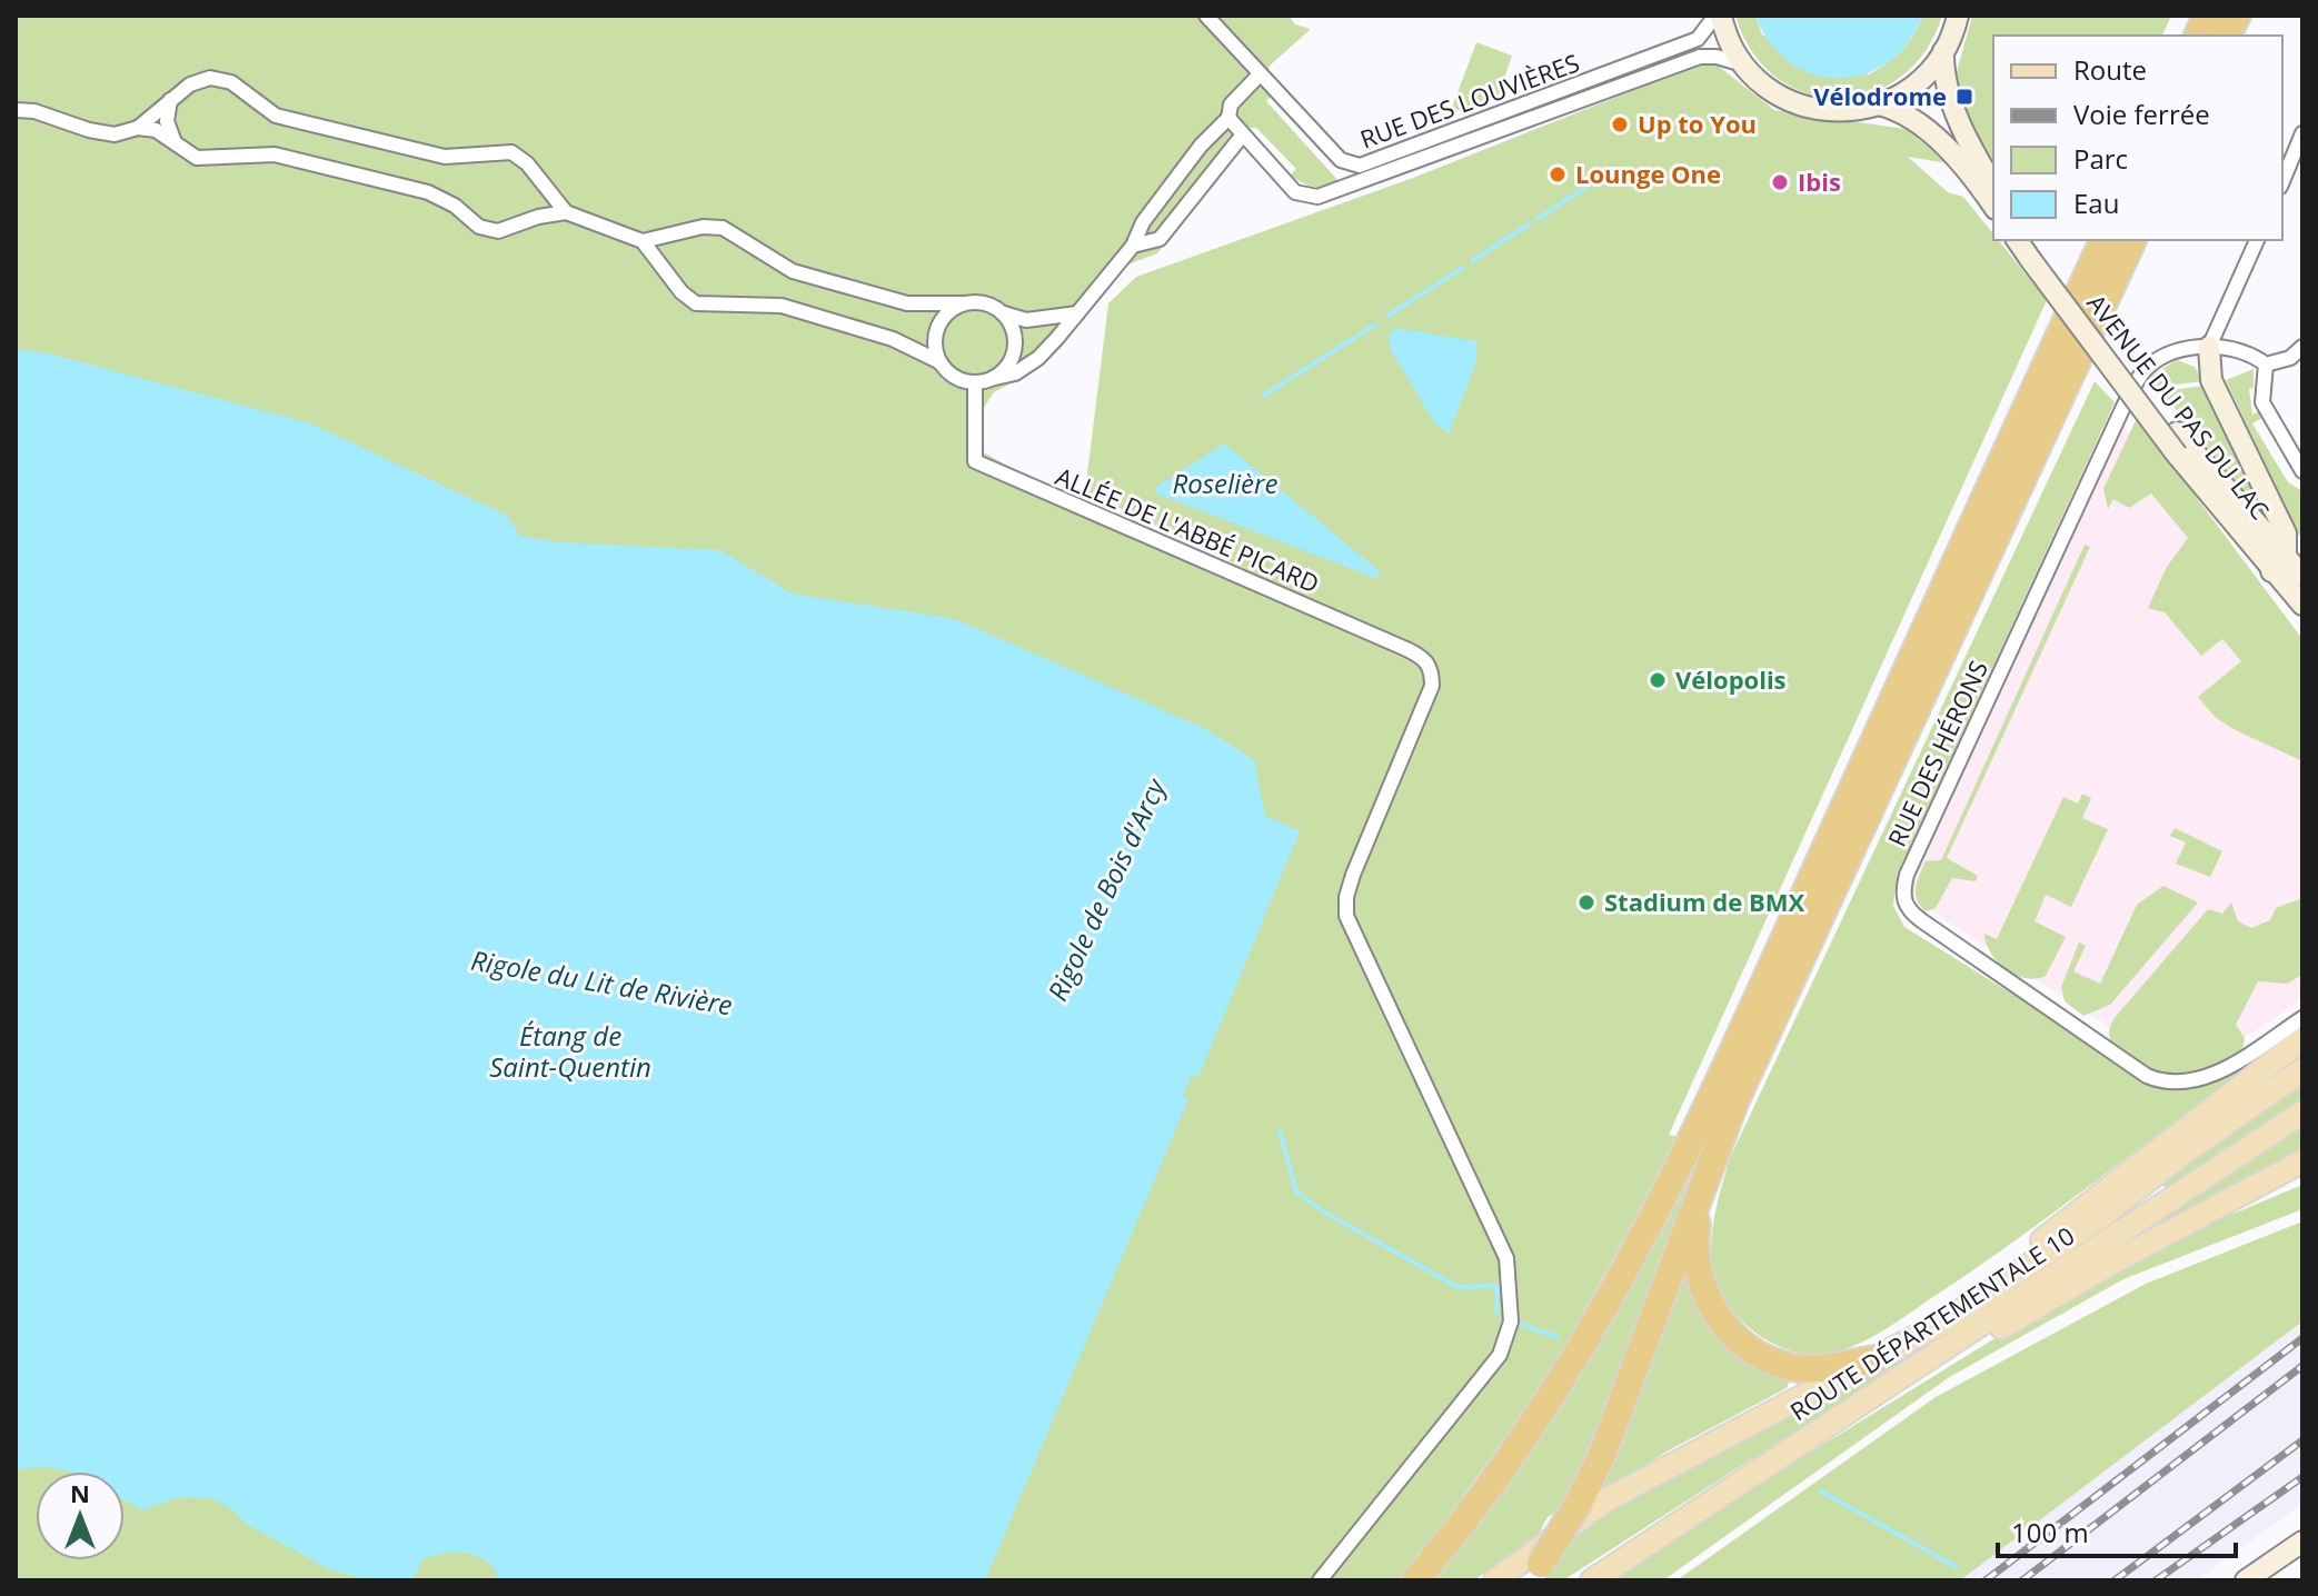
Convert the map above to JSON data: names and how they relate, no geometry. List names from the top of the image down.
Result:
{
  "streets": {
    "main road": ["AVENUE DU PAS DU LAC", "ROUTE DÉPARTEMENTALE 10"],
    "street": ["RUE DES LOUVIÈRES", "ALLÉE DE L'ABBÉ PICARD", "RUE DES HÉRONS"]
  },
  "water": [
    "Roselière",
    "Rigole de Bois d'Arcy",
    "Rigole du Lit de Rivière",
    "Étang de Saint-Quentin"
  ],
  "places": {
    "transit": ["Vélodrome"],
    "other": [
      "Up to You",
      "Lounge One",
      "Ibis",
      "Vélopolis",
      "Stadium de BMX"
    ]
  },
  "legend": [
    "Route",
    "Voie ferrée",
    "Parc",
    "Eau"
  ],
  "scale_bar": "100 m",
  "north": "top"
}
